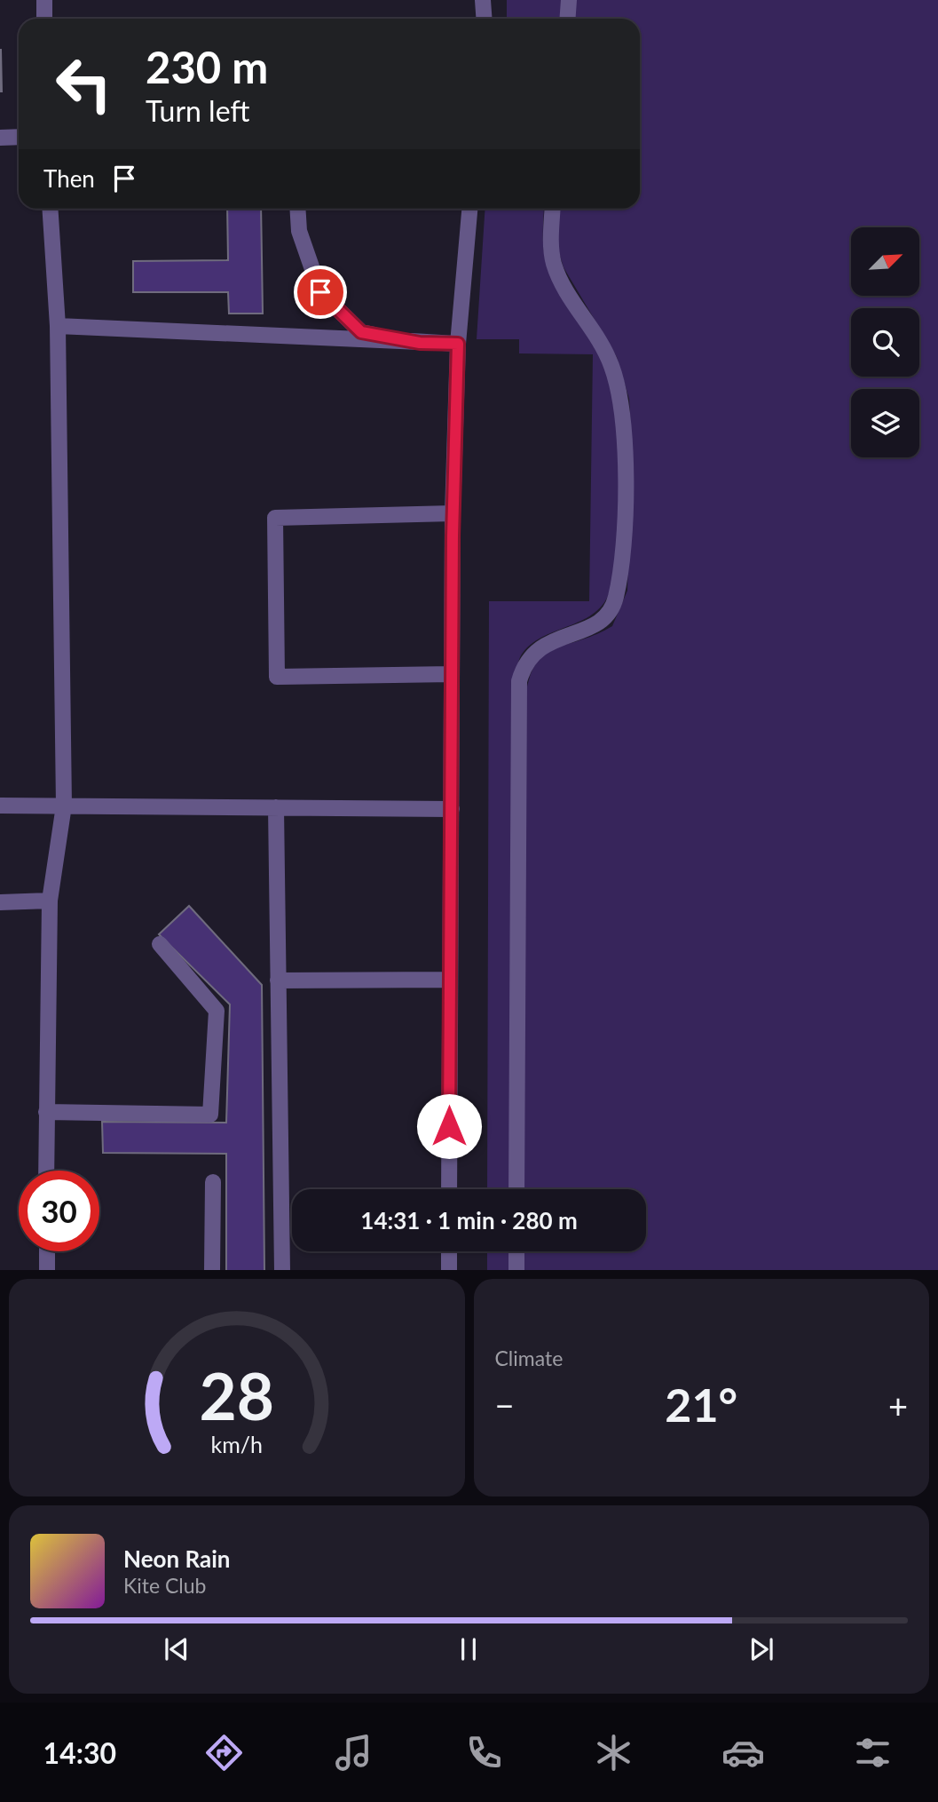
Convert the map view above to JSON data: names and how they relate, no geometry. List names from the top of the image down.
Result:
{
  "north": "top right",
  "page": {
    "turn": ["230 m", "Turn left"],
    "then": "Then",
    "limit": "30",
    "trip": "14:31 · 1 min · 280 m",
    "tile": "Climate",
    "heat": ["−", "21°", "+"],
    "song": ["Neon Rain", "Kite Club"],
    "tabs": "14:30",
    "gauge": ["28", "km/h"]
  }
}
